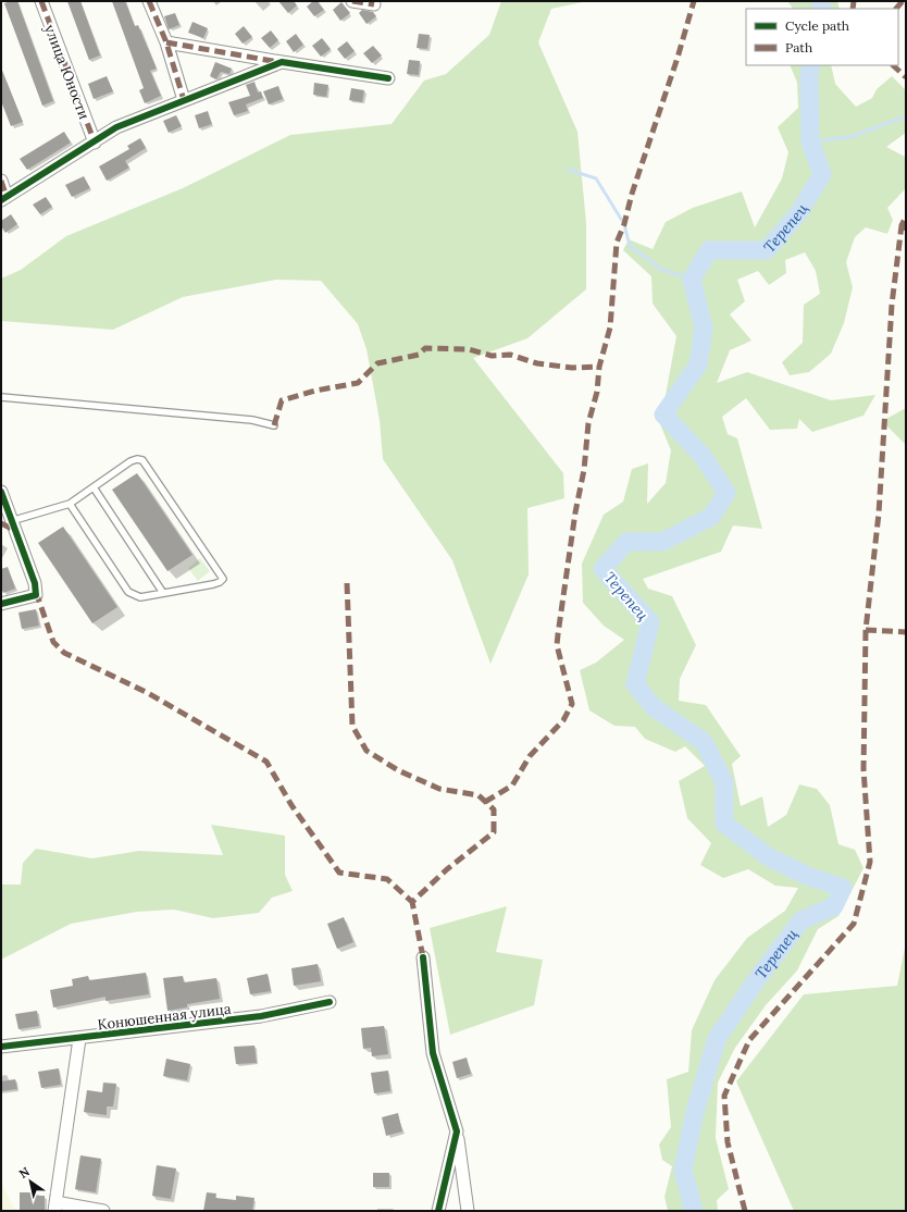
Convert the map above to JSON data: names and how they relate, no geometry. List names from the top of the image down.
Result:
{
  "streets": {
    "street": ["улица Юности", "Конюшенная улица"]
  },
  "water": ["Терепец"],
  "legend": ["Cycle path", "Path"],
  "north": "top left"
}
